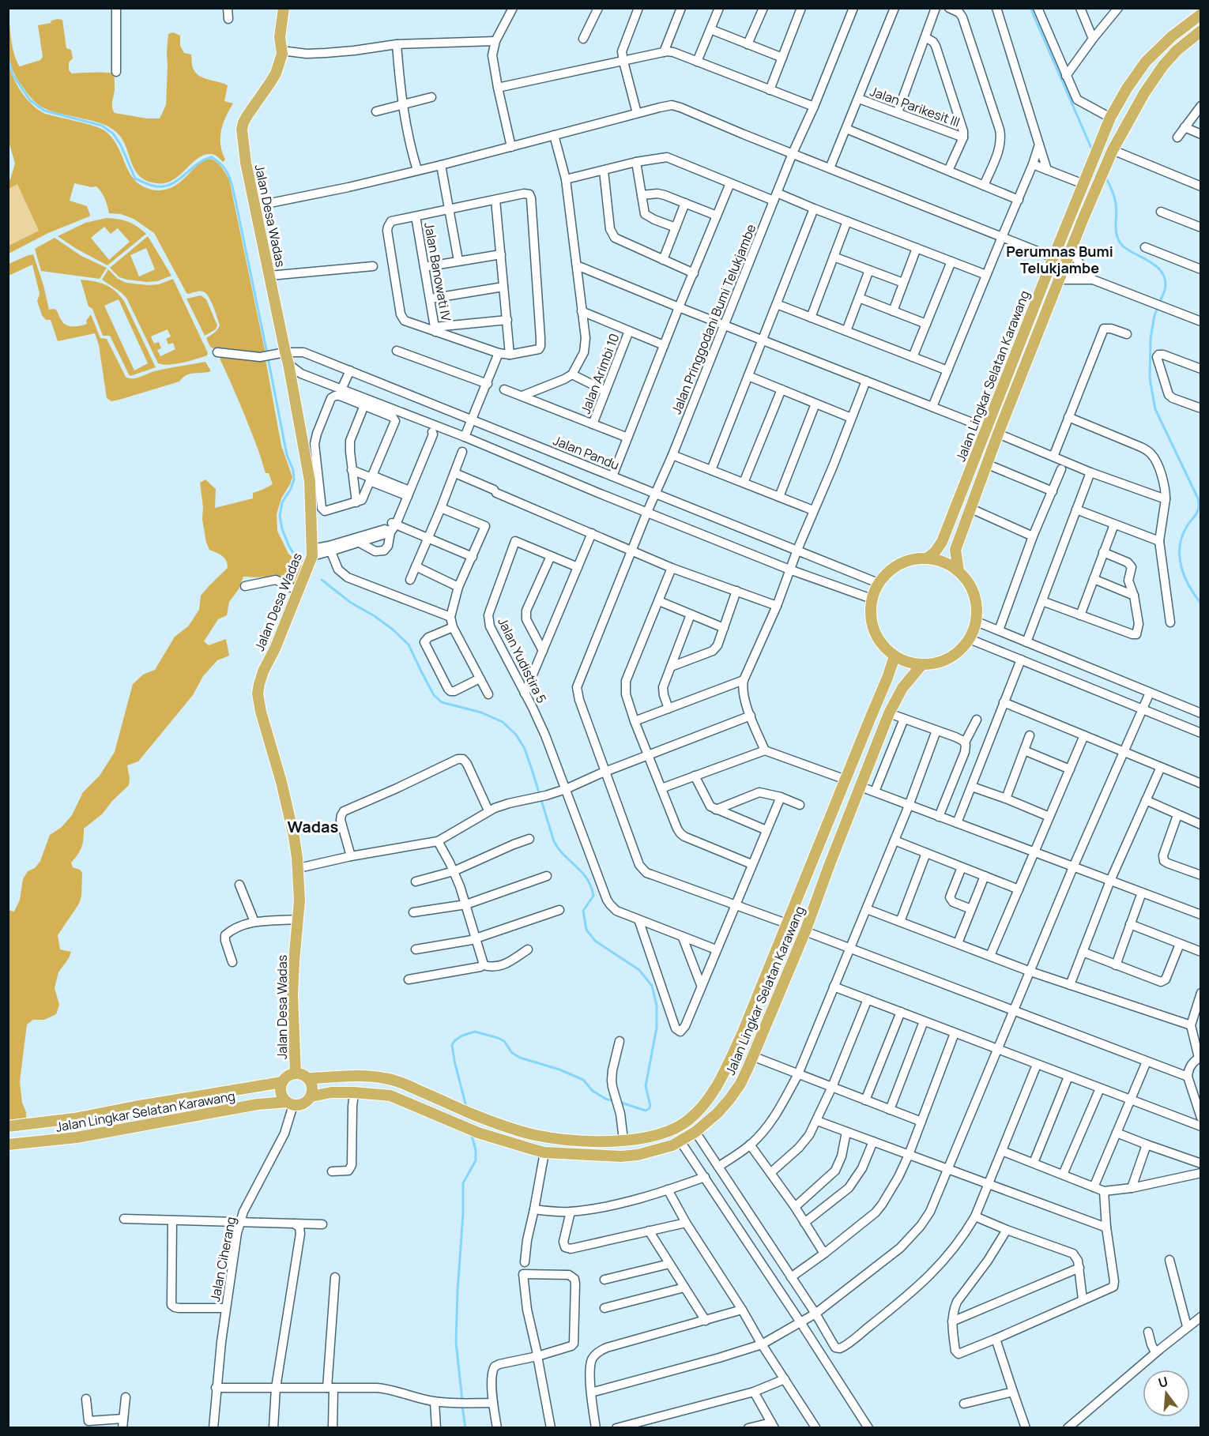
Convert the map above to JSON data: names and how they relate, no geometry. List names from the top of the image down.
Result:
{
  "streets": {
    "main road": ["Jalan Desa Wadas", "Jalan Lingkar Selatan Karawang"],
    "street": [
      "Jalan Parikesit III",
      "Jalan Banowati IV",
      "Jalan Pringgodani Bumi Telukjambe",
      "Jalan Arimbi 10",
      "Jalan Pandu",
      "Jalan Yudistira 5",
      "Jalan Ciherang"
    ]
  },
  "crossings": [
    ["Jalan Desa Wadas", "Jalan Lingkar Selatan Karawang"],
    ["Jalan Desa Wadas", "Jalan Pandu"],
    ["Jalan Desa Wadas", "Jalan Ciherang"],
    ["Jalan Pringgodani Bumi Telukjambe", "Jalan Lingkar Selatan Karawang"],
    ["Jalan Pringgodani Bumi Telukjambe", "Jalan Pandu"],
    ["Jalan Lingkar Selatan Karawang", "Jalan Pandu"],
    ["Jalan Lingkar Selatan Karawang", "Jalan Ciherang"]
  ],
  "districts": ["Perumnas Bumi Telukjambe", "Wadas"],
  "north": "top"
}
